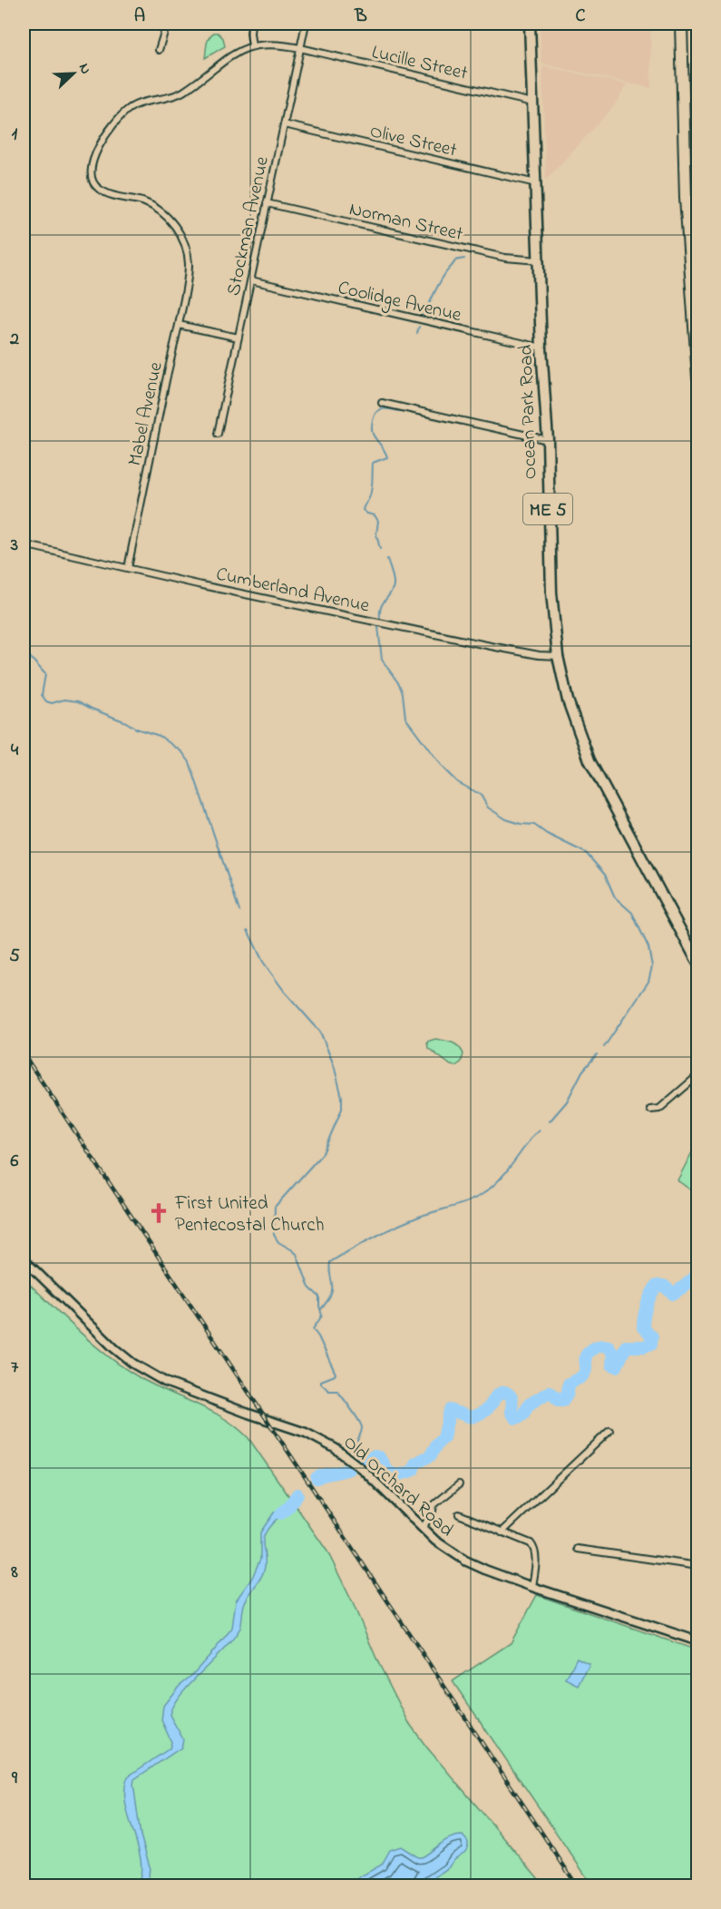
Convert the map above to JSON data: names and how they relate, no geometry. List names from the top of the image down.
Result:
{
  "streets": {
    "main road": ["Ocean Park Road", "ME 5"],
    "street": [
      "Lucille Street",
      "Olive Street",
      "Norman Street",
      "Stockman Avenue",
      "Coolidge Avenue",
      "Mabel Avenue",
      "Cumberland Avenue",
      "Old Orchard Road"
    ]
  },
  "crossings": [
    ["Lucille Street", "Stockman Avenue"],
    ["Lucille Street", "Ocean Park Road"],
    ["Lucille Street", "Mabel Avenue"],
    ["Olive Street", "Stockman Avenue"],
    ["Olive Street", "Ocean Park Road"],
    ["Norman Street", "Stockman Avenue"],
    ["Norman Street", "Ocean Park Road"],
    ["Stockman Avenue", "Coolidge Avenue"],
    ["Coolidge Avenue", "Ocean Park Road"],
    ["Ocean Park Road", "Cumberland Avenue"],
    ["Mabel Avenue", "Cumberland Avenue"]
  ],
  "places": {
    "church": ["First United Pentecostal Church"]
  },
  "north": "top right",
  "grid": {
    "columns": ["A", "B", "C"],
    "rows": [
      "1",
      "2",
      "3",
      "4",
      "5",
      "6",
      "7",
      "8",
      "9"
    ]
  }
}
